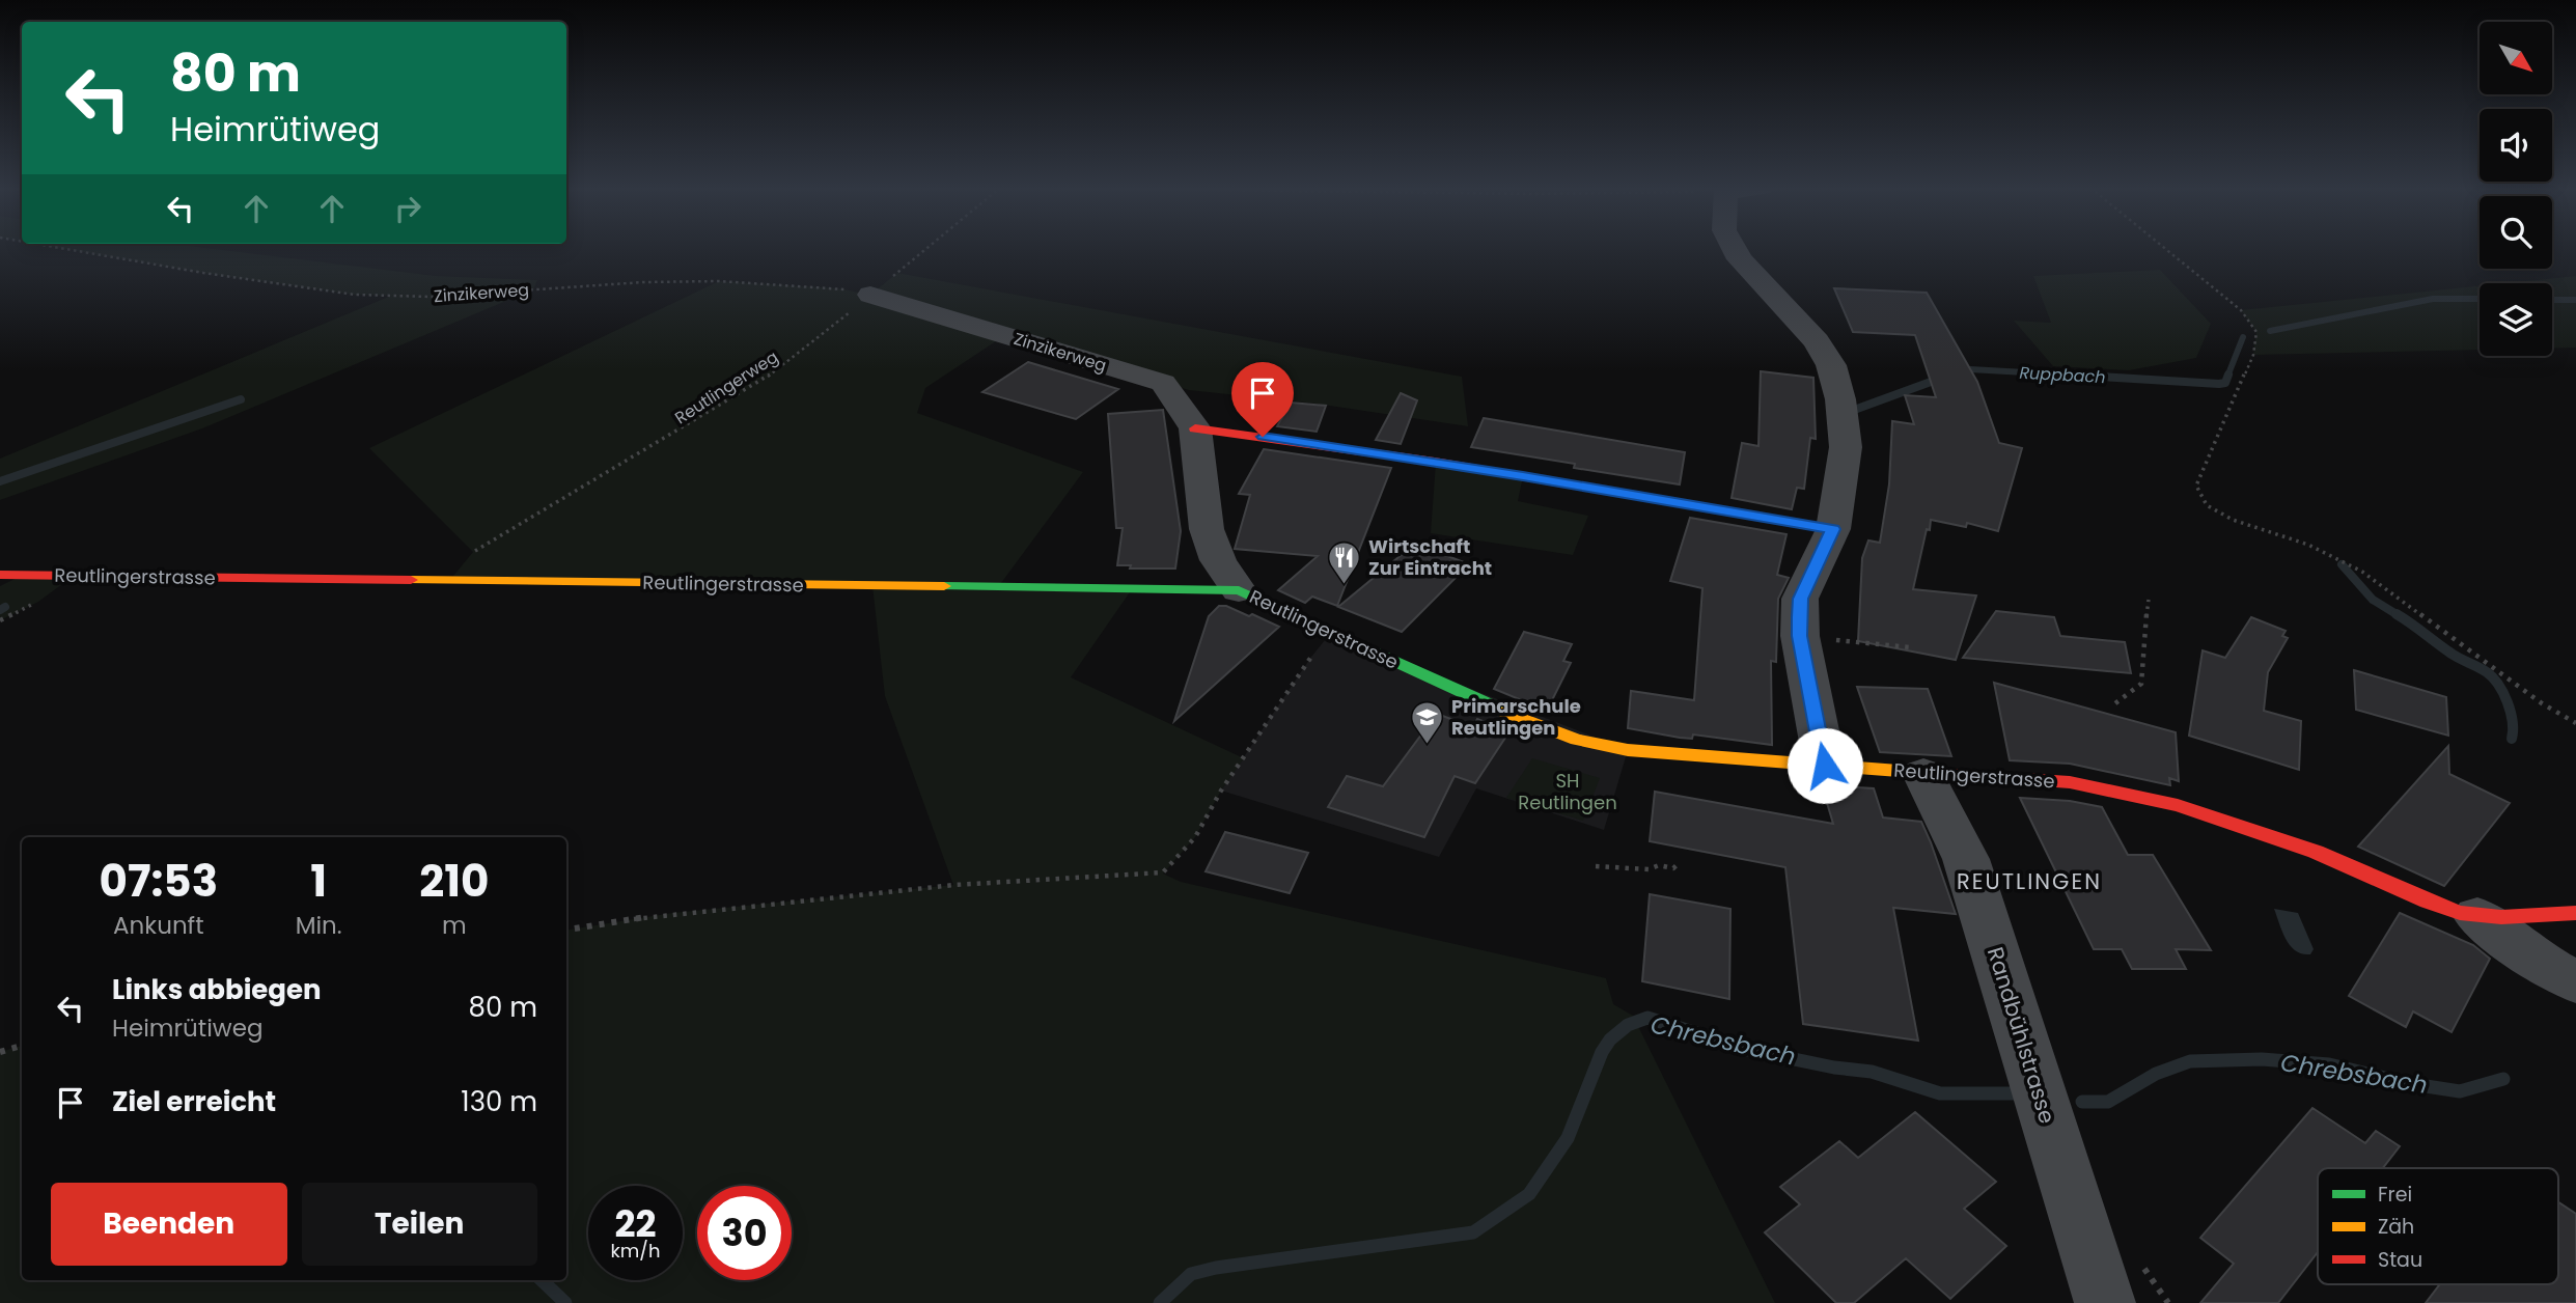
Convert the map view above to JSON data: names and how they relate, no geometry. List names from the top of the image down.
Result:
{
  "streets": {
    "street": ["Zinzikerweg", "Reutlingerstrasse", "Randbühlstrasse"],
    "path": ["Reutlingerweg"]
  },
  "crossings": [
    ["Zinzikerweg", "Reutlingerweg"],
    ["Zinzikerweg", "Reutlingerstrasse"],
    ["Reutlingerweg", "Reutlingerstrasse"],
    ["Reutlingerstrasse", "Randbühlstrasse"]
  ],
  "districts": ["REUTLINGEN"],
  "water": ["Ruppbach", "Chrebsbach"],
  "parks": ["SH Reutlingen"],
  "places": {
    "restaurant": ["Wirtschaft Zur Eintracht"],
    "school or university": ["Primarschule Reutlingen"]
  },
  "legend": ["Frei", "Zäh", "Stau"],
  "north": "bottom right",
  "page": {
    "turn": ["80 m", "Heimrütiweg"],
    "eta": [
      "07:53",
      "Ankunft",
      "1",
      "Min.",
      "210",
      "m"
    ],
    "list": [
      {
        "name": "Links abbiegen",
        "note": "Heimrütiweg",
        "value": "80 m"
      },
      {
        "name": "Ziel erreicht",
        "value": "130 m"
      }
    ],
    "buttons": ["Beenden", "Teilen"],
    "speed": "22 km/h",
    "limit": "30"
  }
}
